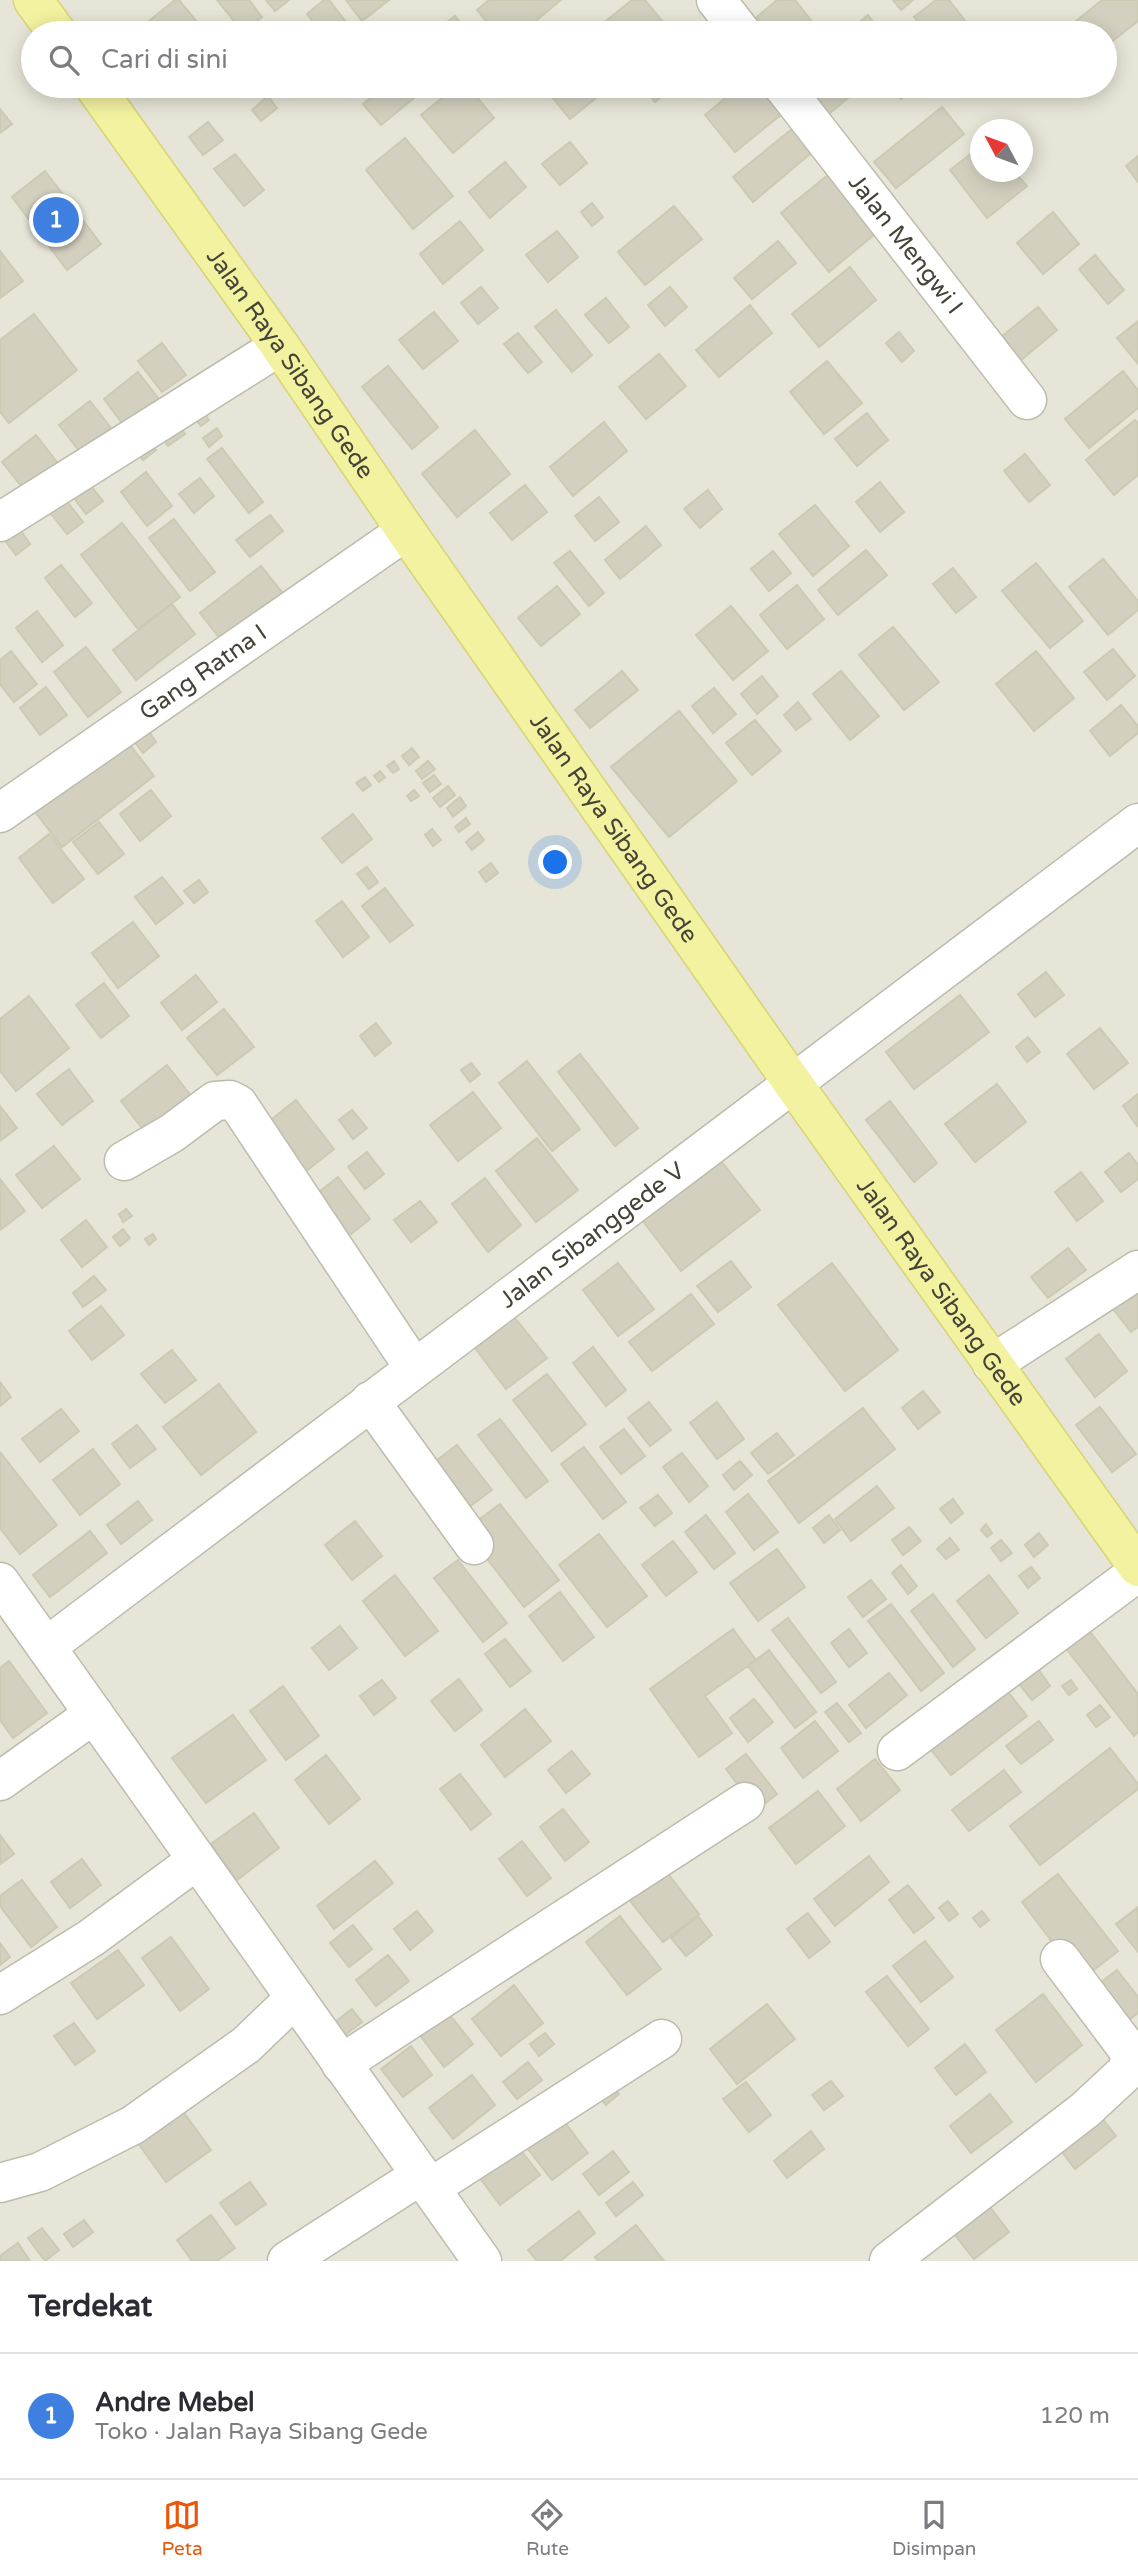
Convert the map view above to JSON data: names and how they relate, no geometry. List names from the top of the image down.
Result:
{
  "streets": {
    "main road": ["Jalan Raya Sibang Gede"],
    "street": ["Jalan Mengwi I", "Gang Ratna I", "Jalan Sibanggede V"]
  },
  "crossings": [
    ["Jalan Raya Sibang Gede", "Gang Ratna I"],
    ["Jalan Raya Sibang Gede", "Jalan Sibanggede V"]
  ],
  "north": "top left",
  "page": {
    "search": "Cari di sini",
    "pins": "1",
    "heading": "Terdekat",
    "list": [
      {
        "mark": "1",
        "name": "Andre Mebel",
        "note": "Toko · Jalan Raya Sibang Gede",
        "value": "120 m"
      }
    ],
    "nav": ["Peta", "Rute", "Disimpan"]
  }
}
